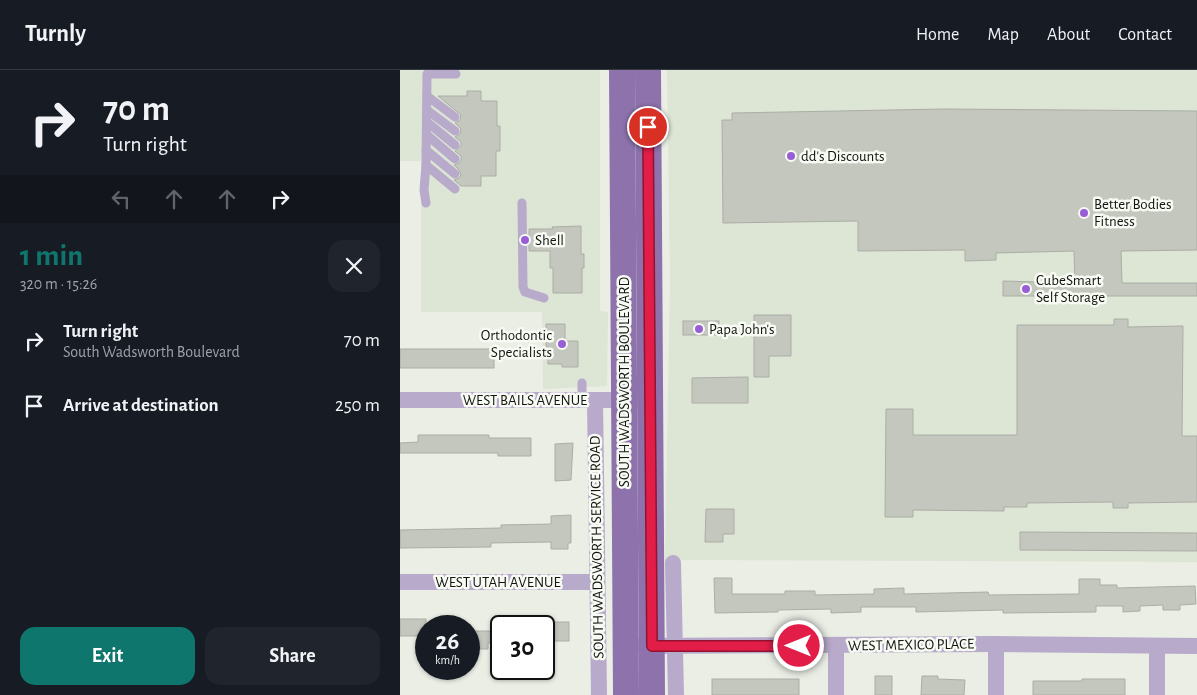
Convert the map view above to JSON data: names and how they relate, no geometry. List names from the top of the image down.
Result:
{
  "streets": {
    "main road": ["SOUTH WADSWORTH BOULEVARD"],
    "street": [
      "WEST BAILS AVENUE",
      "SOUTH WADSWORTH SERVICE ROAD",
      "WEST UTAH AVENUE",
      "WEST MEXICO PLACE"
    ]
  },
  "crossings": [
    ["SOUTH WADSWORTH BOULEVARD", "WEST BAILS AVENUE"],
    ["SOUTH WADSWORTH BOULEVARD", "WEST MEXICO PLACE"],
    ["WEST BAILS AVENUE", "SOUTH WADSWORTH SERVICE ROAD"],
    ["SOUTH WADSWORTH SERVICE ROAD", "WEST UTAH AVENUE"]
  ],
  "places": [
    "dd's Discounts",
    "Better Bodies Fitness",
    "Shell",
    "CubeSmart Self Storage",
    "Papa John's",
    "Orthodontic Specialists"
  ],
  "page": {
    "header": "Turnly",
    "nav": [
      "Home",
      "Map",
      "About",
      "Contact"
    ],
    "turn": ["70 m", "Turn right"],
    "heading": ["1 min", "320 m · 15:26"],
    "list": [
      {
        "name": "Turn right",
        "note": "South Wadsworth Boulevard",
        "value": "70 m"
      },
      {
        "name": "Arrive at destination",
        "value": "250 m"
      }
    ],
    "speed": "26 km/h",
    "limit": "30",
    "buttons": ["Exit", "Share"]
  }
}
